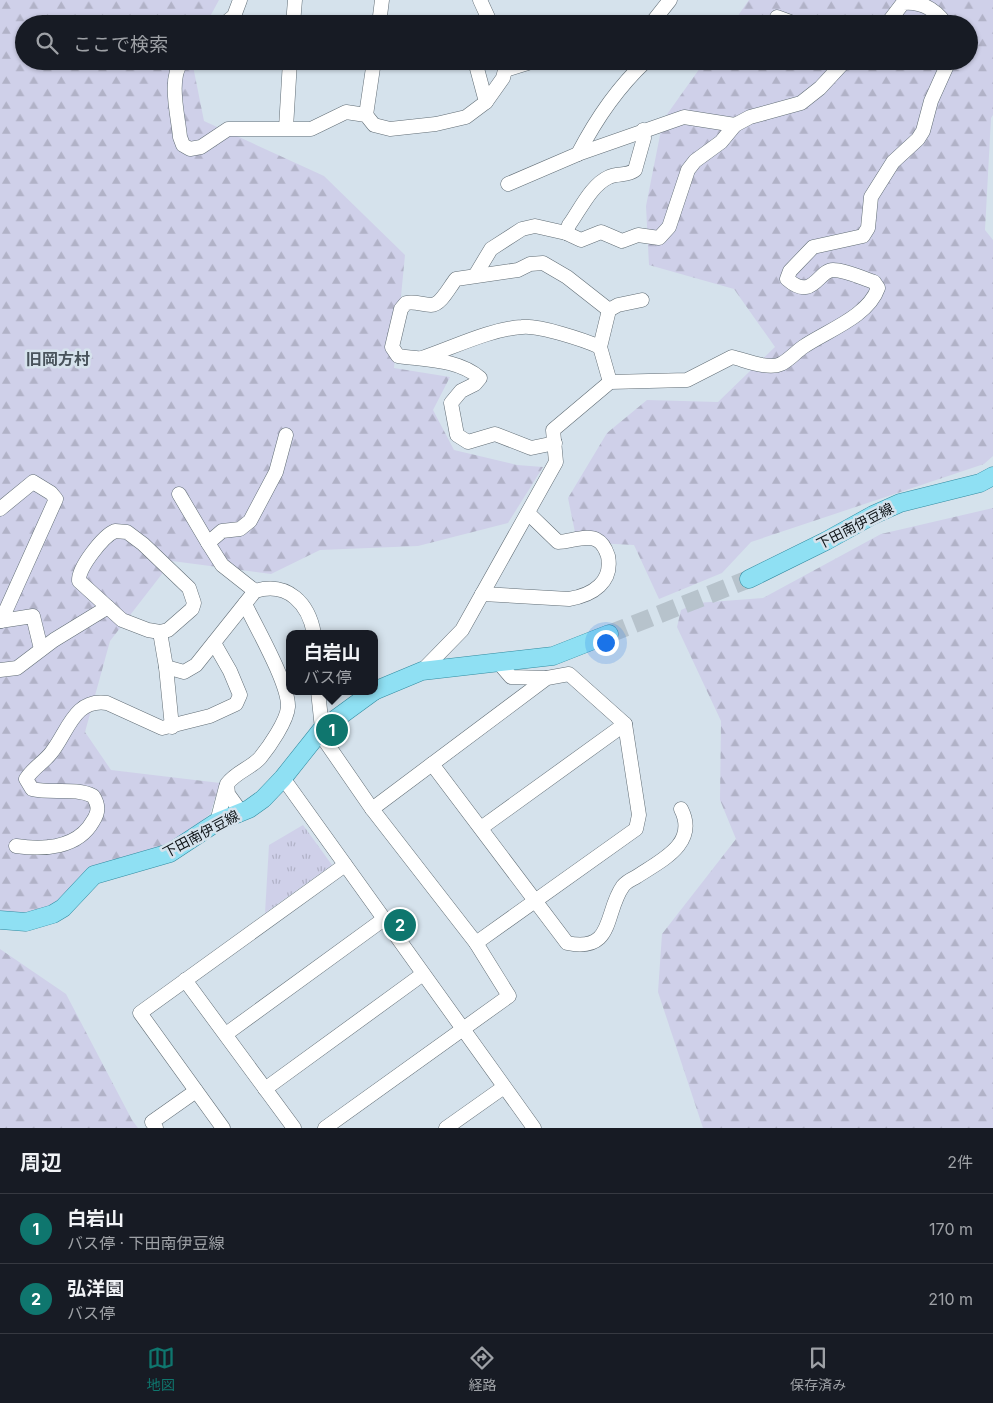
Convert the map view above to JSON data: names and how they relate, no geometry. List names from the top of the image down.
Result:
{
  "streets": {
    "main road": ["下田南伊豆線"]
  },
  "districts": ["旧岡方村"],
  "page": {
    "search": "ここで検索",
    "popup": ["白岩山", "バス停"],
    "pins": ["1", "2"],
    "heading": ["周辺", "2件"],
    "list": [
      {
        "mark": "1",
        "name": "白岩山",
        "note": "バス停 · 下田南伊豆線",
        "value": "170 m"
      },
      {
        "mark": "2",
        "name": "弘洋園",
        "note": "バス停",
        "value": "210 m"
      }
    ],
    "nav": ["地図", "経路", "保存済み"]
  }
}
